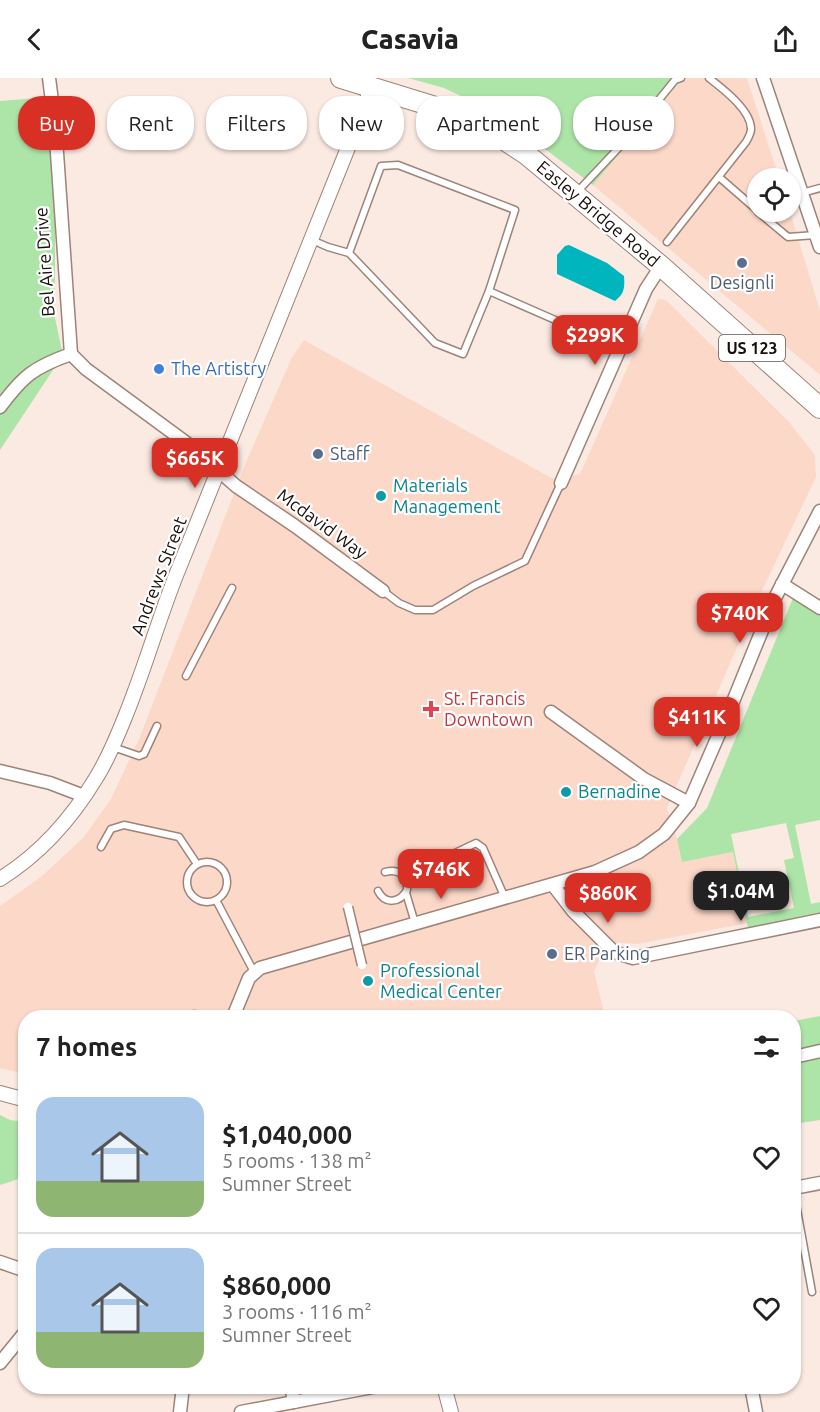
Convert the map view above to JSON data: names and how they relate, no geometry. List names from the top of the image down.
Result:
{
  "streets": {
    "highway": ["Easley Bridge Road", "US 123"],
    "street": ["Bel Aire Drive", "Mcdavid Way", "Andrews Street"]
  },
  "crossings": [
    ["Easley Bridge Road", "Andrews Street"],
    ["Bel Aire Drive", "Mcdavid Way"],
    ["Mcdavid Way", "Andrews Street"]
  ],
  "places": {
    "other": [
      "Designli",
      "The Artistry",
      "Staff",
      "Materials Management",
      "Bernadine",
      "ER Parking",
      "Professional Medical Center"
    ],
    "health": ["St. Francis Downtown"]
  },
  "page": {
    "header": "Casavia",
    "chip": [
      "Buy",
      "Rent",
      "Filters",
      "New",
      "Apartment",
      "House"
    ],
    "price": [
      "$299K",
      "$665K",
      "$740K",
      "$411K",
      "$746K",
      "$1.04M",
      "$860K"
    ],
    "heading": "7 homes",
    "list": [
      {
        "name": "$1,040,000",
        "note": "5 rooms · 138 m² · Sumner Street"
      },
      {
        "name": "$860,000",
        "note": "3 rooms · 116 m² · Sumner Street"
      }
    ]
  }
}
